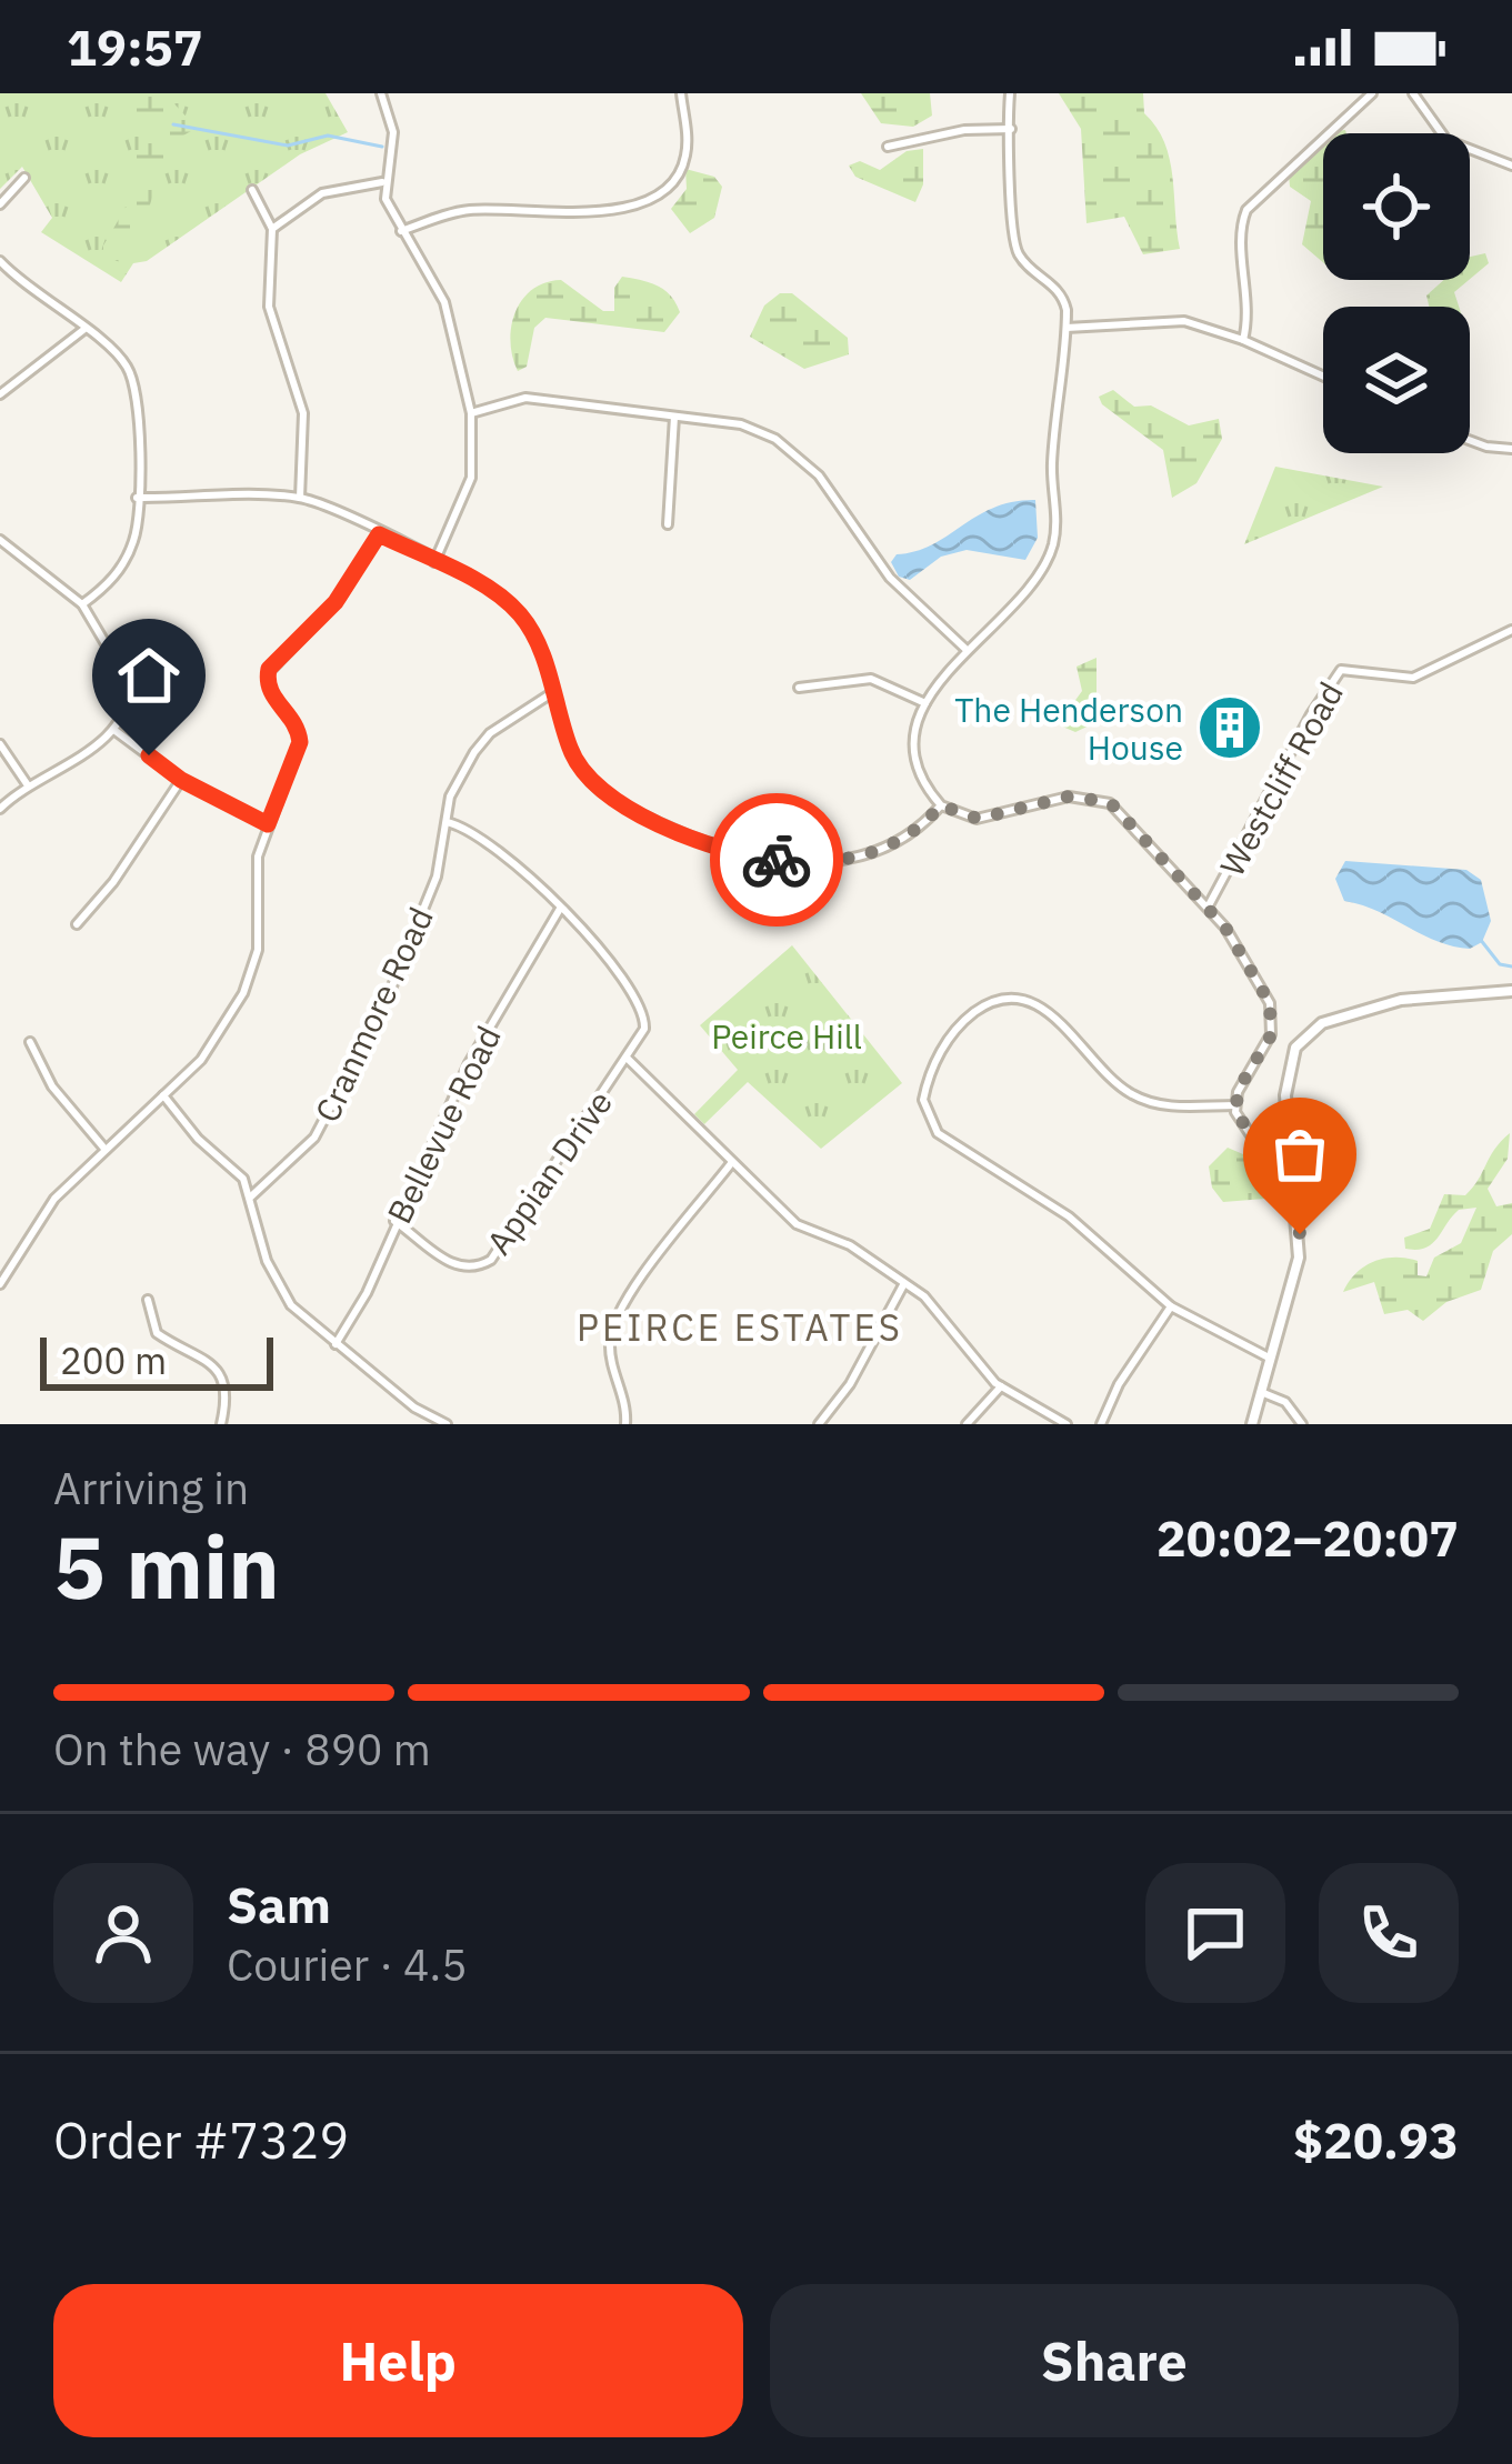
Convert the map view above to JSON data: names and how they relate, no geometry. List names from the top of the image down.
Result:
{
  "streets": {
    "street": [
      "Westcliff Road",
      "Cranmore Road",
      "Bellevue Road",
      "Appian Drive"
    ]
  },
  "crossings": [
    ["Bellevue Road", "Appian Drive"]
  ],
  "districts": ["PEIRCE ESTATES"],
  "parks": ["Peirce Hill"],
  "places": {
    "building": ["The Henderson House"]
  },
  "scale_bar": "200 m",
  "page": {
    "status": "19:57",
    "scale": "200 m",
    "heading": ["5 min", "Arriving in", "20:02–20:07"],
    "panel": [
      "Sam",
      "Courier · 4.5",
      "Order #7329",
      "$20.93"
    ],
    "bar": "On the way · 890 m",
    "buttons": ["Help", "Share"]
  }
}
